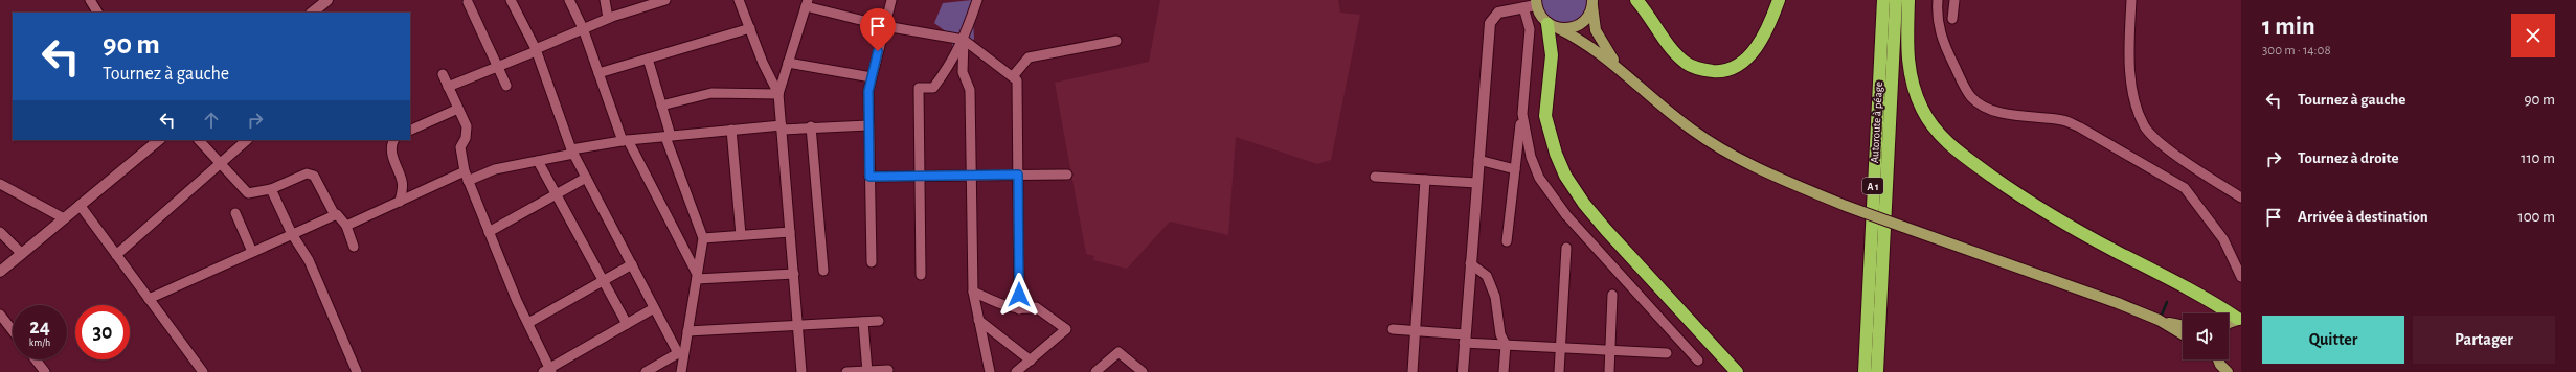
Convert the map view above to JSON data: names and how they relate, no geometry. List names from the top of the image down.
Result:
{
  "streets": {
    "highway": ["Autoroute à péage", "A 1"]
  },
  "page": {
    "heading": ["1 min", "300 m · 14:08"],
    "turn": ["90 m", "Tournez à gauche"],
    "list": [
      {
        "name": "Tournez à gauche",
        "value": "90 m"
      },
      {
        "name": "Tournez à droite",
        "value": "110 m"
      },
      {
        "name": "Arrivée à destination",
        "value": "100 m"
      }
    ],
    "speed": "24 km/h",
    "limit": "30",
    "buttons": ["Quitter", "Partager"]
  }
}
